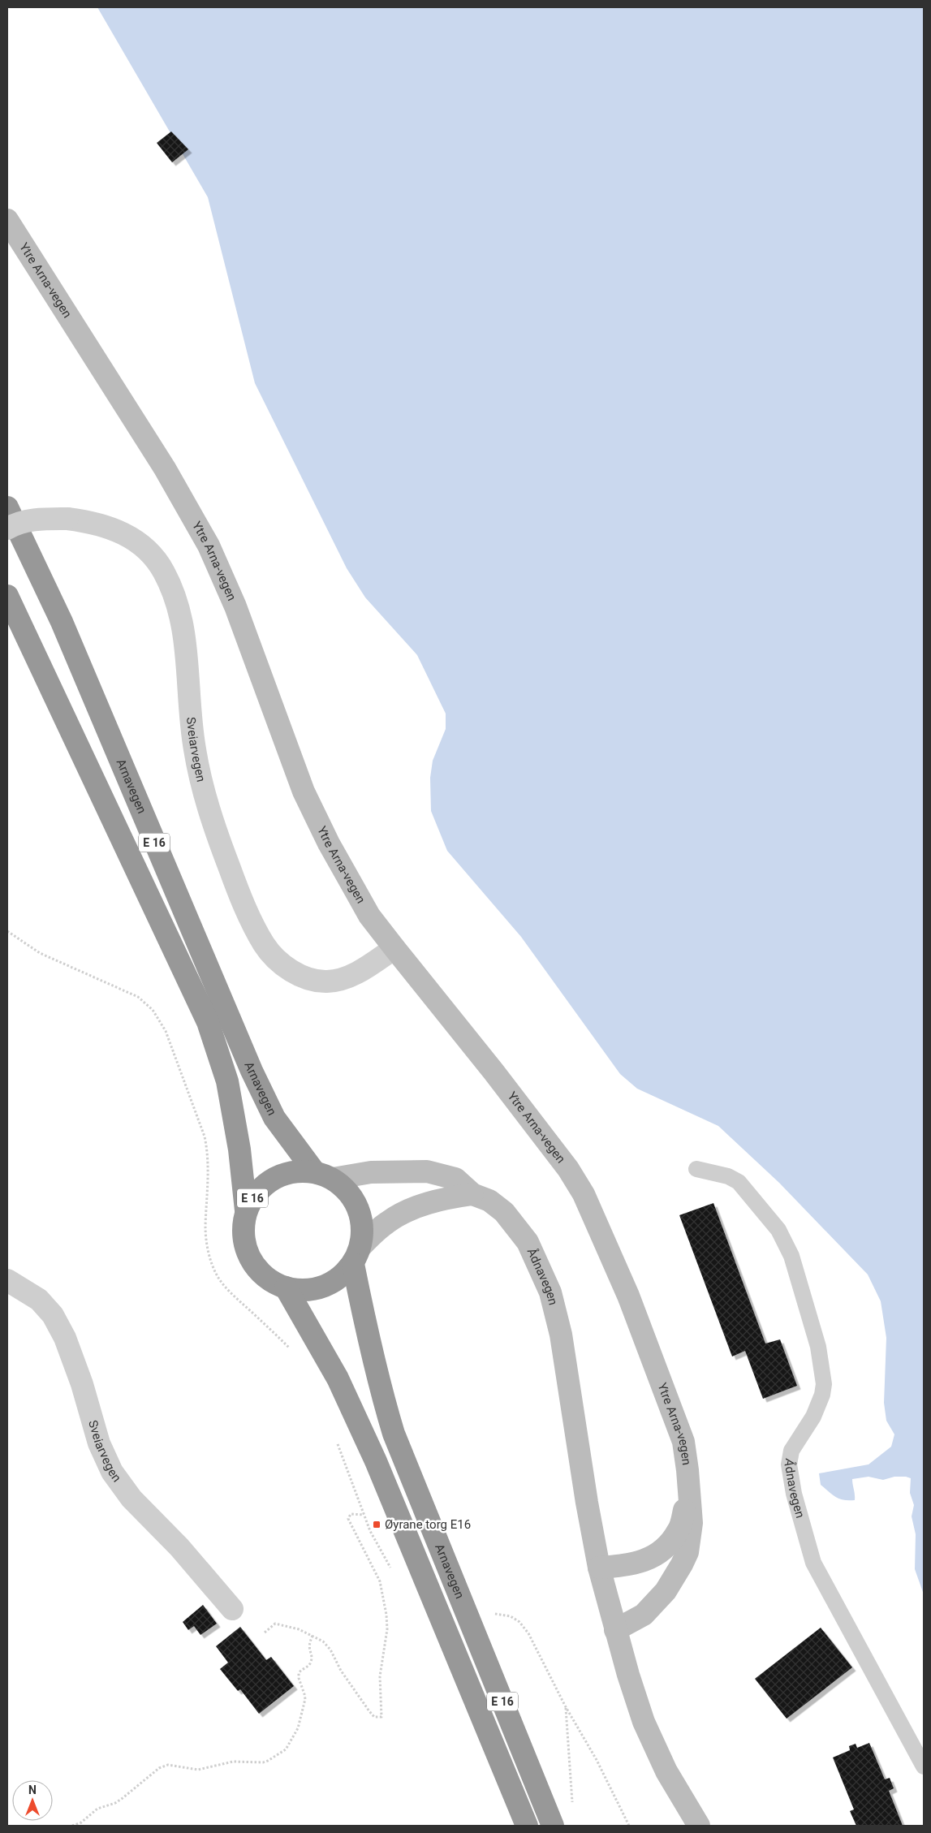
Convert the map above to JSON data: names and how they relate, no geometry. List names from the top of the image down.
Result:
{
  "streets": {
    "highway": ["Arnavegen", "E 16"],
    "street": ["Ytre Arna-vegen", "Sveiarvegen", "Ådnavegen"]
  },
  "crossings": [
    ["Ytre Arna-vegen", "Sveiarvegen"],
    ["Ytre Arna-vegen", "Ådnavegen"],
    ["Arnavegen", "E 16"],
    ["Arnavegen", "Ådnavegen"],
    ["E 16", "Ådnavegen"]
  ],
  "places": {
    "transit": ["Øyrane torg E16"]
  },
  "north": "top"
}
